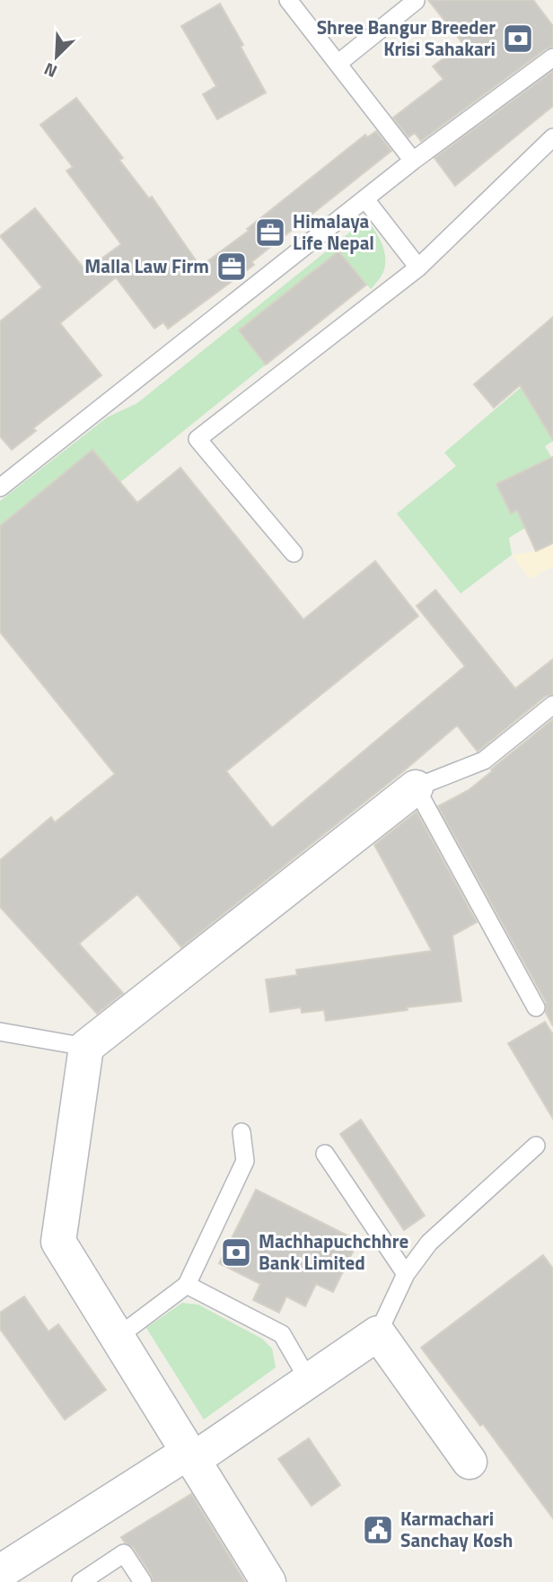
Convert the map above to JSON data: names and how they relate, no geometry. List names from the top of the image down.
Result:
{
  "places": {
    "bank": ["Shree Bangur Breeder Krisi Sahakari", "Machhapuchchhre Bank Limited"],
    "office": ["Himalaya Life Nepal", "Malla Law Firm"],
    "public building": ["Karmachari Sanchay Kosh"]
  },
  "north": "bottom left"
}
